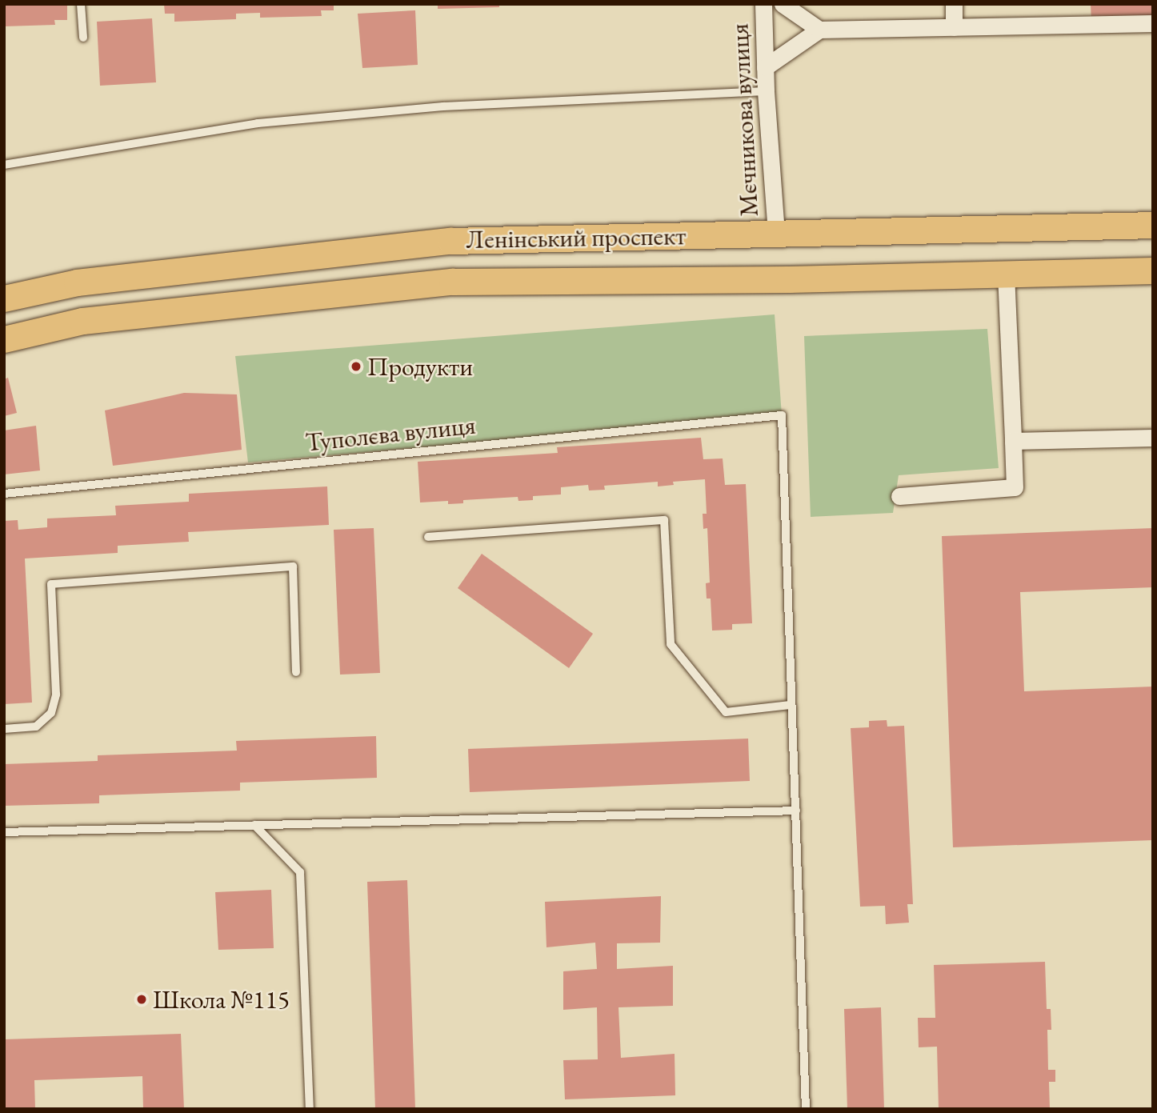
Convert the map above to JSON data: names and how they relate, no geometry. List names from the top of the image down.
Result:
{
  "streets": {
    "main road": ["Ленінський проспект"],
    "street": ["Мєчникова вулиця"],
    "lane": ["Туполєва вулиця"]
  },
  "crossings": [
    ["Мєчникова вулиця", "Ленінський проспект"]
  ],
  "places": ["Продукти", "Школа №115"]
}
